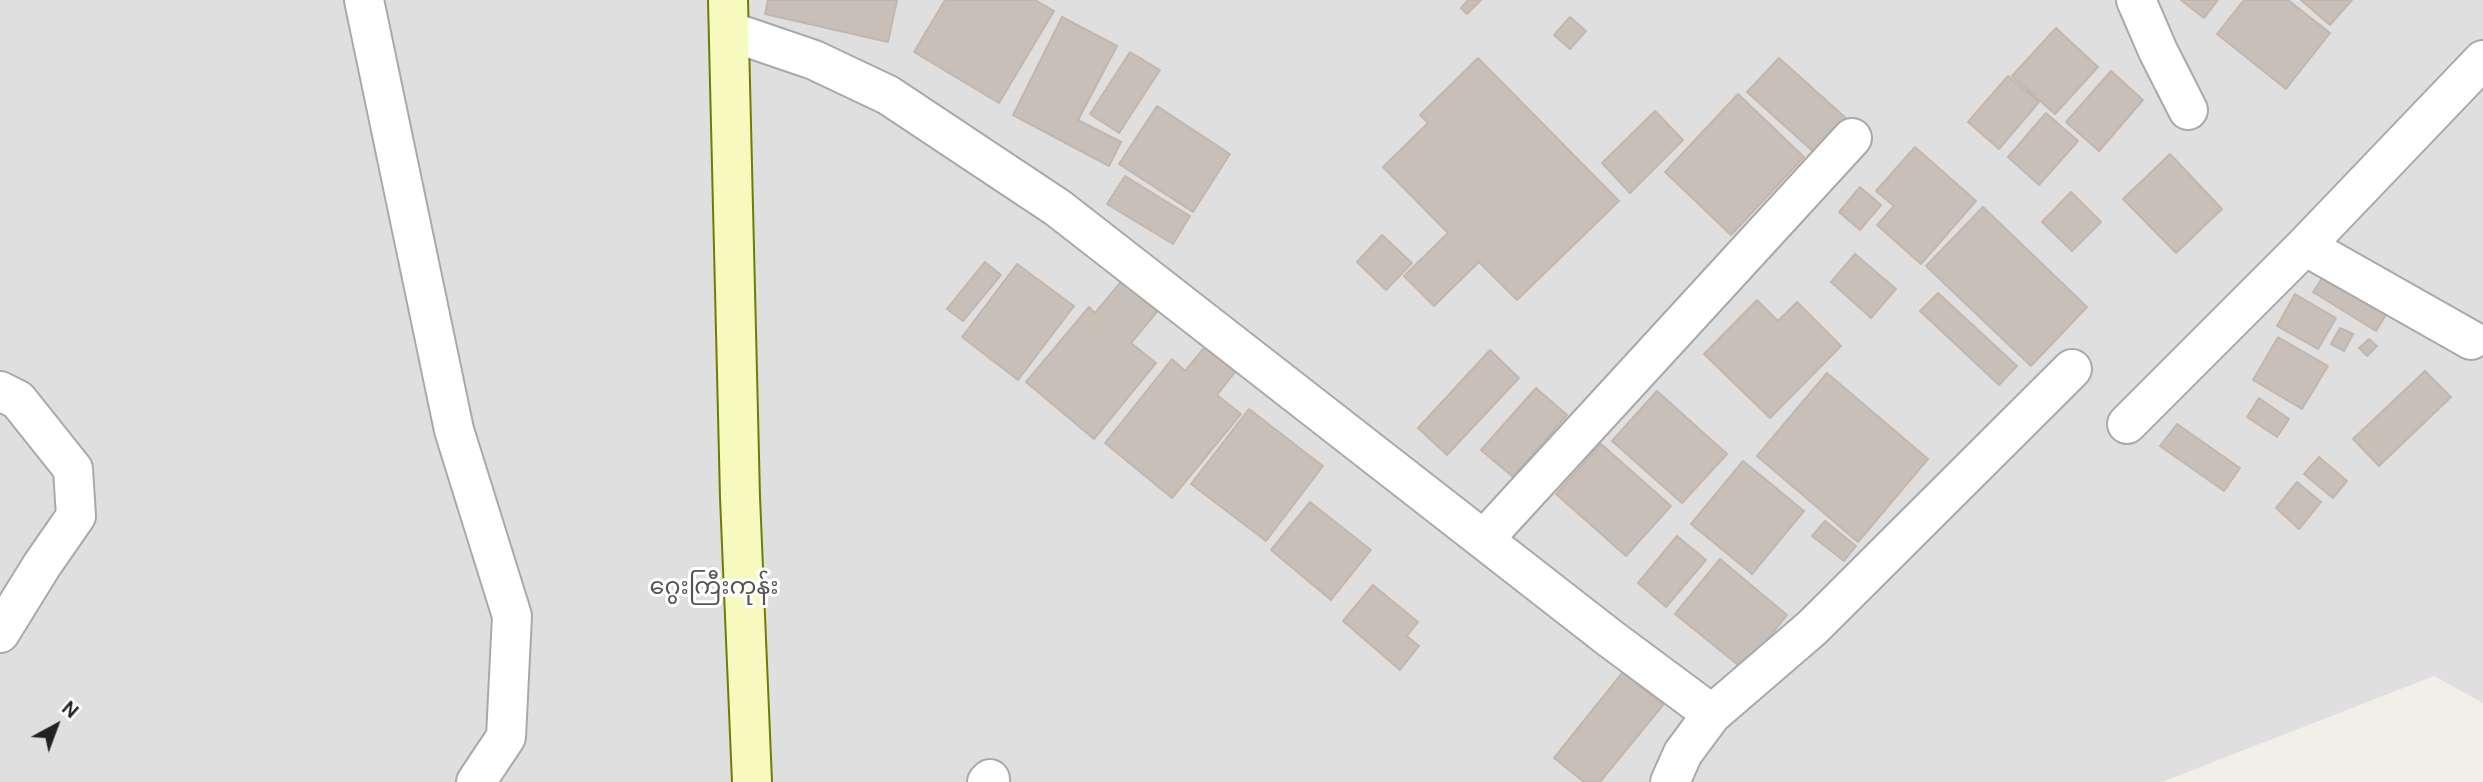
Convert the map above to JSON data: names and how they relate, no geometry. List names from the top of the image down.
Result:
{
  "districts": ["ဂွေးကြီးကုန်း"],
  "north": "top right"
}
